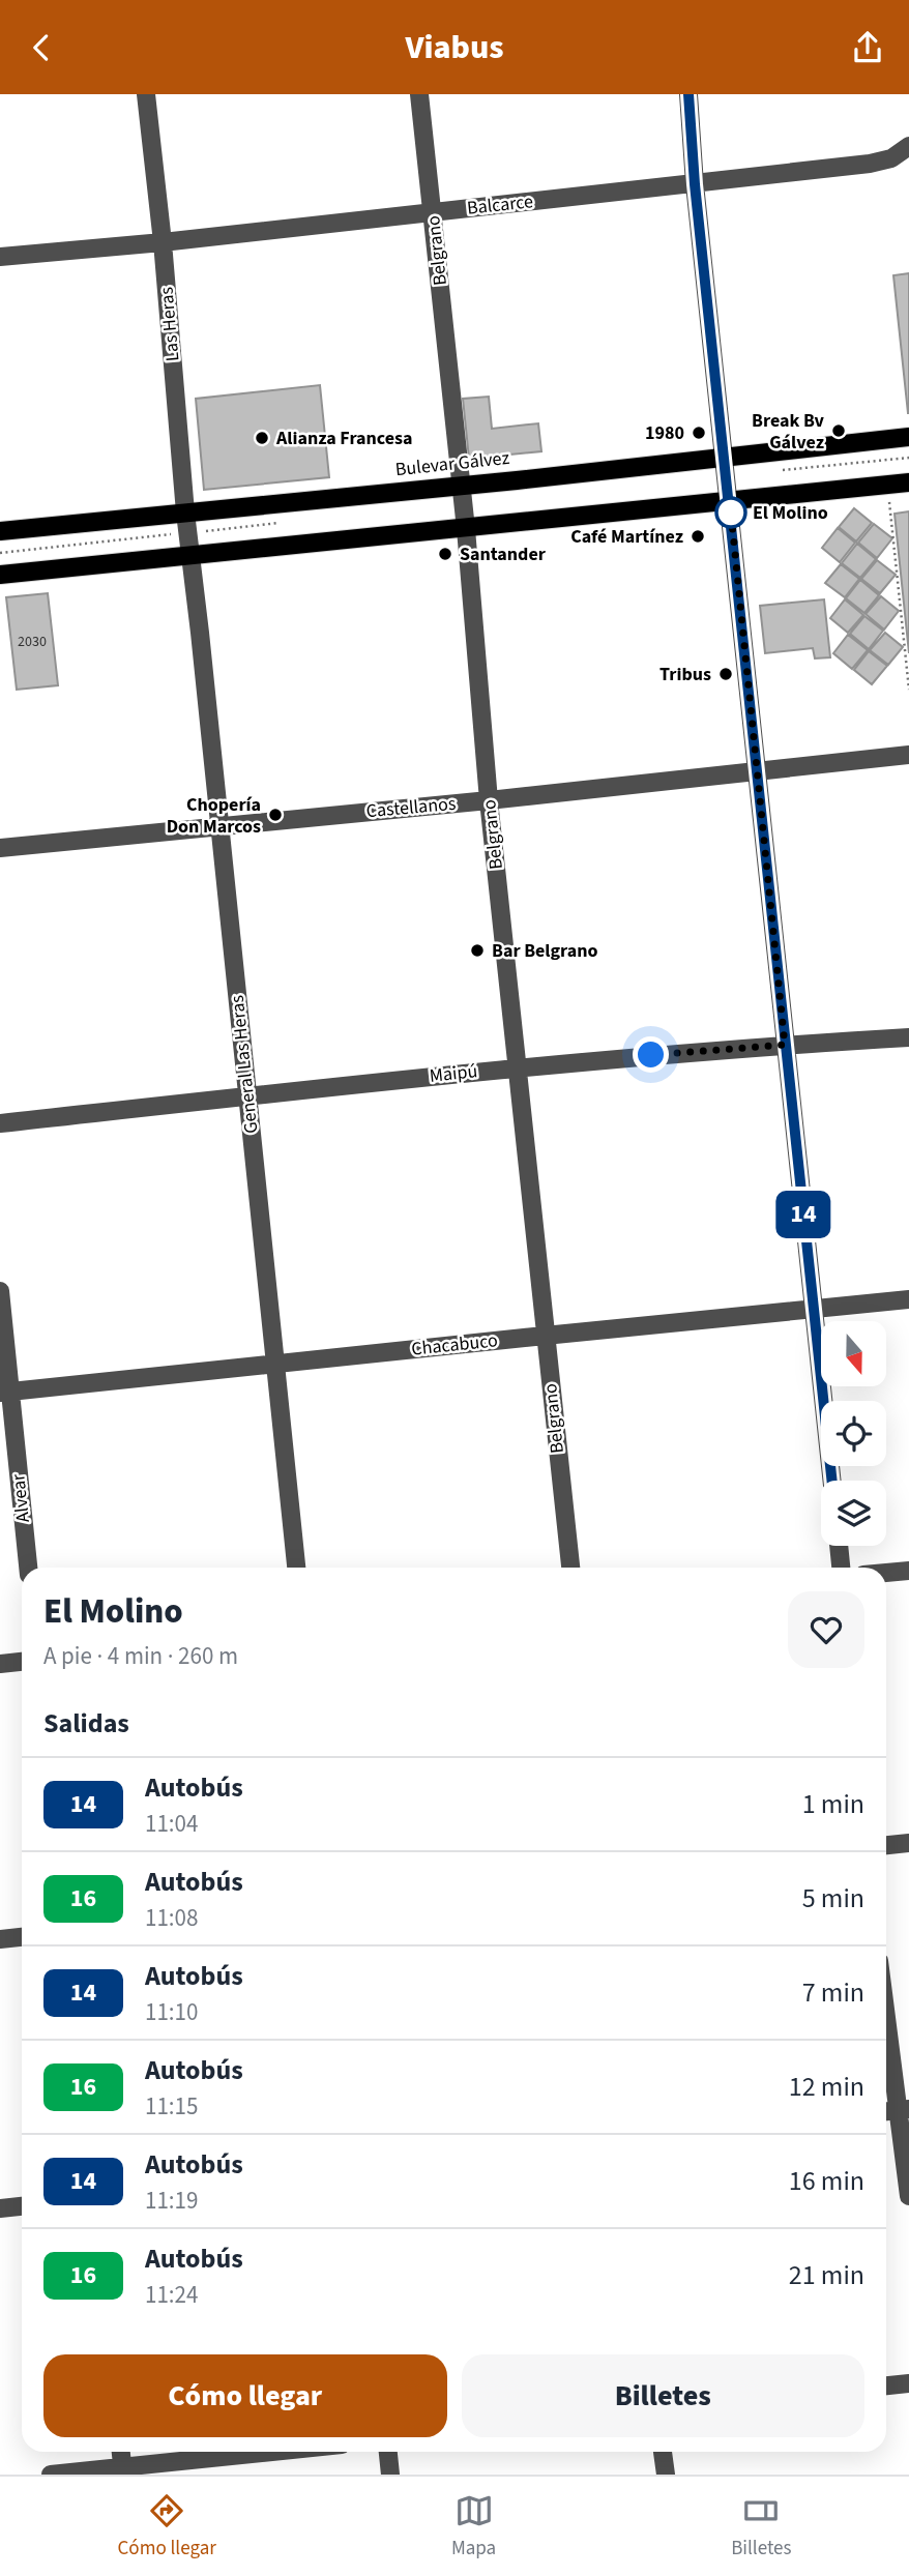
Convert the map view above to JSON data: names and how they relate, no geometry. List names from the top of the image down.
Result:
{
  "streets": {
    "main road": ["Bulevar Gálvez"],
    "street": [
      "Balcarce",
      "Belgrano",
      "Las Heras",
      "Castellanos",
      "General Las Heras",
      "Maipú",
      "Chacabuco",
      "Alvear"
    ]
  },
  "crossings": [
    ["Balcarce", "Belgrano"],
    ["Balcarce", "Las Heras"],
    ["Belgrano", "Bulevar Gálvez"],
    ["Belgrano", "Castellanos"],
    ["Belgrano", "Maipú"],
    ["Belgrano", "Chacabuco"],
    ["Las Heras", "Bulevar Gálvez"],
    ["Las Heras", "General Las Heras"],
    ["Castellanos", "General Las Heras"],
    ["General Las Heras", "Maipú"],
    ["General Las Heras", "Chacabuco"],
    ["Chacabuco", "Alvear"]
  ],
  "places": [
    "Break Bv Gálvez",
    "1980",
    "Alianza Francesa",
    "El Molino",
    "Café Martínez",
    "Santander",
    "Tribus",
    "Chopería Don Marcos",
    "Bar Belgrano"
  ],
  "lines": ["bus line 14"],
  "house_numbers": ["2030"],
  "north": "bottom",
  "page": {
    "header": "Viabus",
    "on_map": "14",
    "heading": [
      ["El Molino", "A pie · 4 min · 260 m"],
      "Salidas"
    ],
    "list": [
      {
        "mark": "14",
        "name": "Autobús",
        "note": "11:04",
        "value": "1 min"
      },
      {
        "mark": "16",
        "name": "Autobús",
        "note": "11:08",
        "value": "5 min"
      },
      {
        "mark": "14",
        "name": "Autobús",
        "note": "11:10",
        "value": "7 min"
      },
      {
        "mark": "16",
        "name": "Autobús",
        "note": "11:15",
        "value": "12 min"
      },
      {
        "mark": "14",
        "name": "Autobús",
        "note": "11:19",
        "value": "16 min"
      },
      {
        "mark": "16",
        "name": "Autobús",
        "note": "11:24",
        "value": "21 min"
      }
    ],
    "buttons": ["Cómo llegar", "Billetes"],
    "tabs": ["Cómo llegar", "Mapa", "Billetes"]
  }
}
